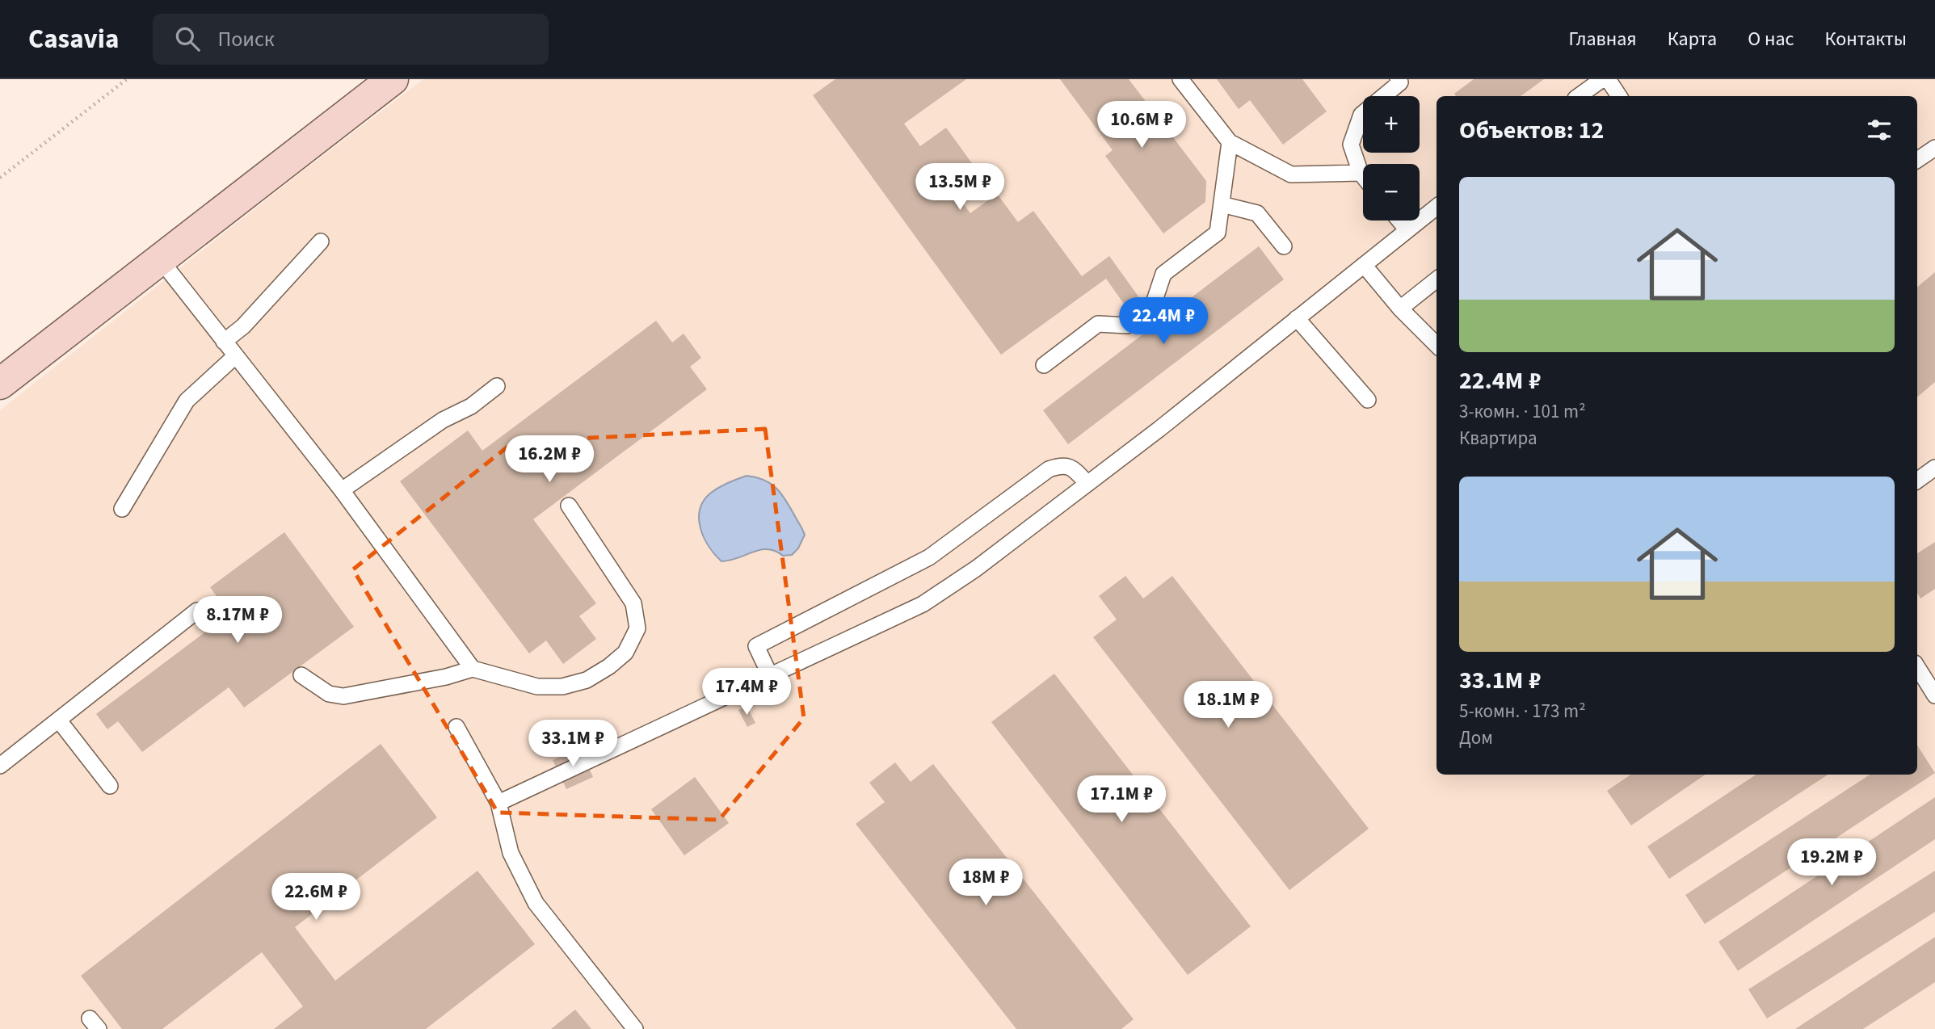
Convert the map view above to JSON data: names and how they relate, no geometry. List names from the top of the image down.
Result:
{
  "page": {
    "header": "Casavia",
    "search": "Поиск",
    "nav": [
      "Главная",
      "Карта",
      "О нас",
      "Контакты"
    ],
    "map_buttons": ["+", "−"],
    "heading": "Объектов: 12",
    "price": [
      "10.6M ₽",
      "13.5M ₽",
      "22.4M ₽",
      "16.2M ₽",
      "8.17M ₽",
      "17.4M ₽",
      "18.1M ₽",
      "33.1M ₽",
      "17.1M ₽",
      "19.2M ₽",
      "18M ₽",
      "22.6M ₽"
    ],
    "list": [
      {
        "name": "22.4M ₽",
        "note": "3-комн. · 101 m² · Квартира"
      },
      {
        "name": "33.1M ₽",
        "note": "5-комн. · 173 m² · Дом"
      }
    ]
  }
}
